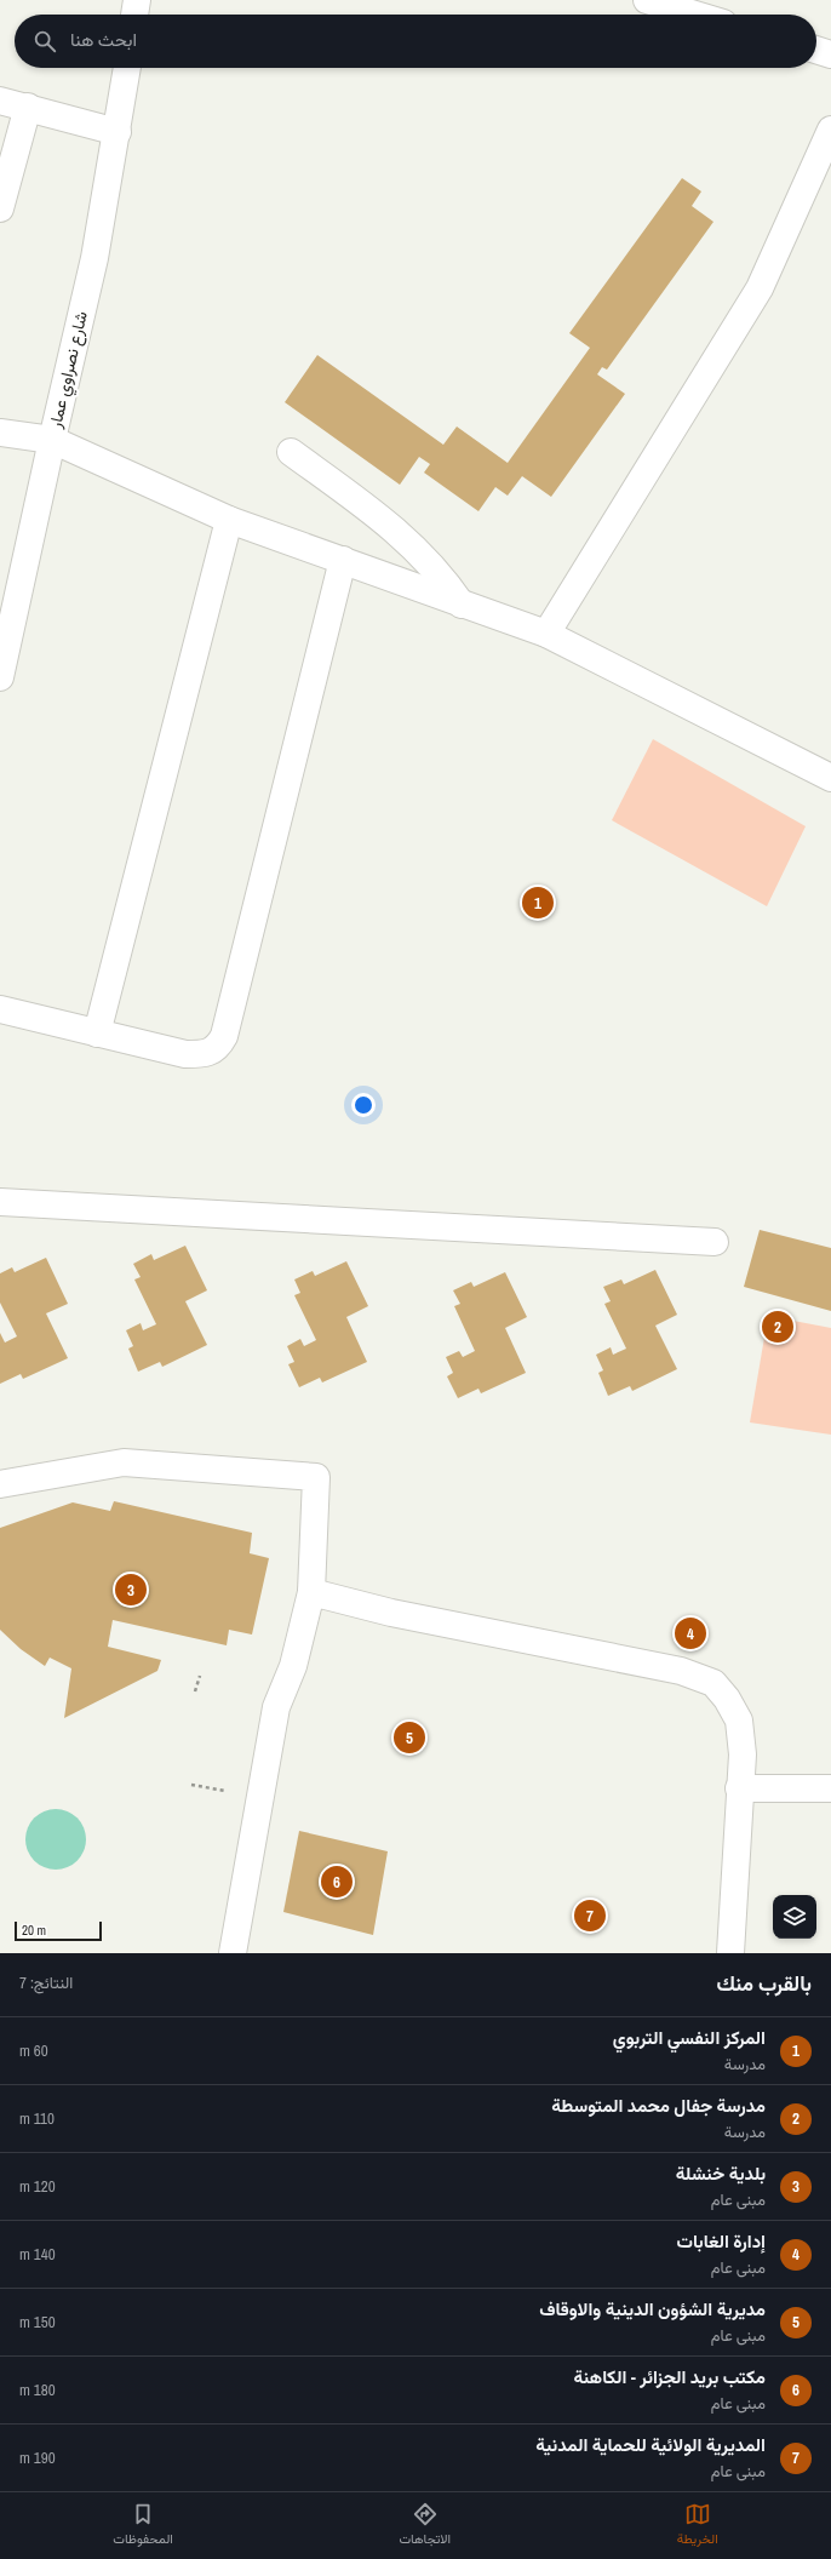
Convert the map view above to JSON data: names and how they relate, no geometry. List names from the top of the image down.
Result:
{
  "streets": {
    "street": ["شارع نصراوي عمار"]
  },
  "scale_bar": "20 m",
  "page": {
    "search": "ابحث هنا",
    "pins": [
      "1",
      "2",
      "3",
      "4",
      "5",
      "6",
      "7"
    ],
    "scale": "20 m",
    "heading": ["بالقرب منك", "النتائج: 7"],
    "list": [
      {
        "mark": "1",
        "name": "المركز النفسي التربوي",
        "note": "مدرسة",
        "value": "60 m"
      },
      {
        "mark": "2",
        "name": "مدرسة جفال محمد المتوسطة",
        "note": "مدرسة",
        "value": "110 m"
      },
      {
        "mark": "3",
        "name": "بلدية خنشلة",
        "note": "مبنى عام",
        "value": "120 m"
      },
      {
        "mark": "4",
        "name": "إدارة الغابات",
        "note": "مبنى عام",
        "value": "140 m"
      },
      {
        "mark": "5",
        "name": "مديرية الشؤون الدينية والاوقاف",
        "note": "مبنى عام",
        "value": "150 m"
      },
      {
        "mark": "6",
        "name": "مكتب بريد الجزائر - الكاهنة",
        "note": "مبنى عام",
        "value": "180 m"
      },
      {
        "mark": "7",
        "name": "المديرية الولائية للحماية المدنية",
        "note": "مبنى عام",
        "value": "190 m"
      }
    ],
    "nav": ["الخريطة", "الاتجاهات", "المحفوظات"]
  }
}
